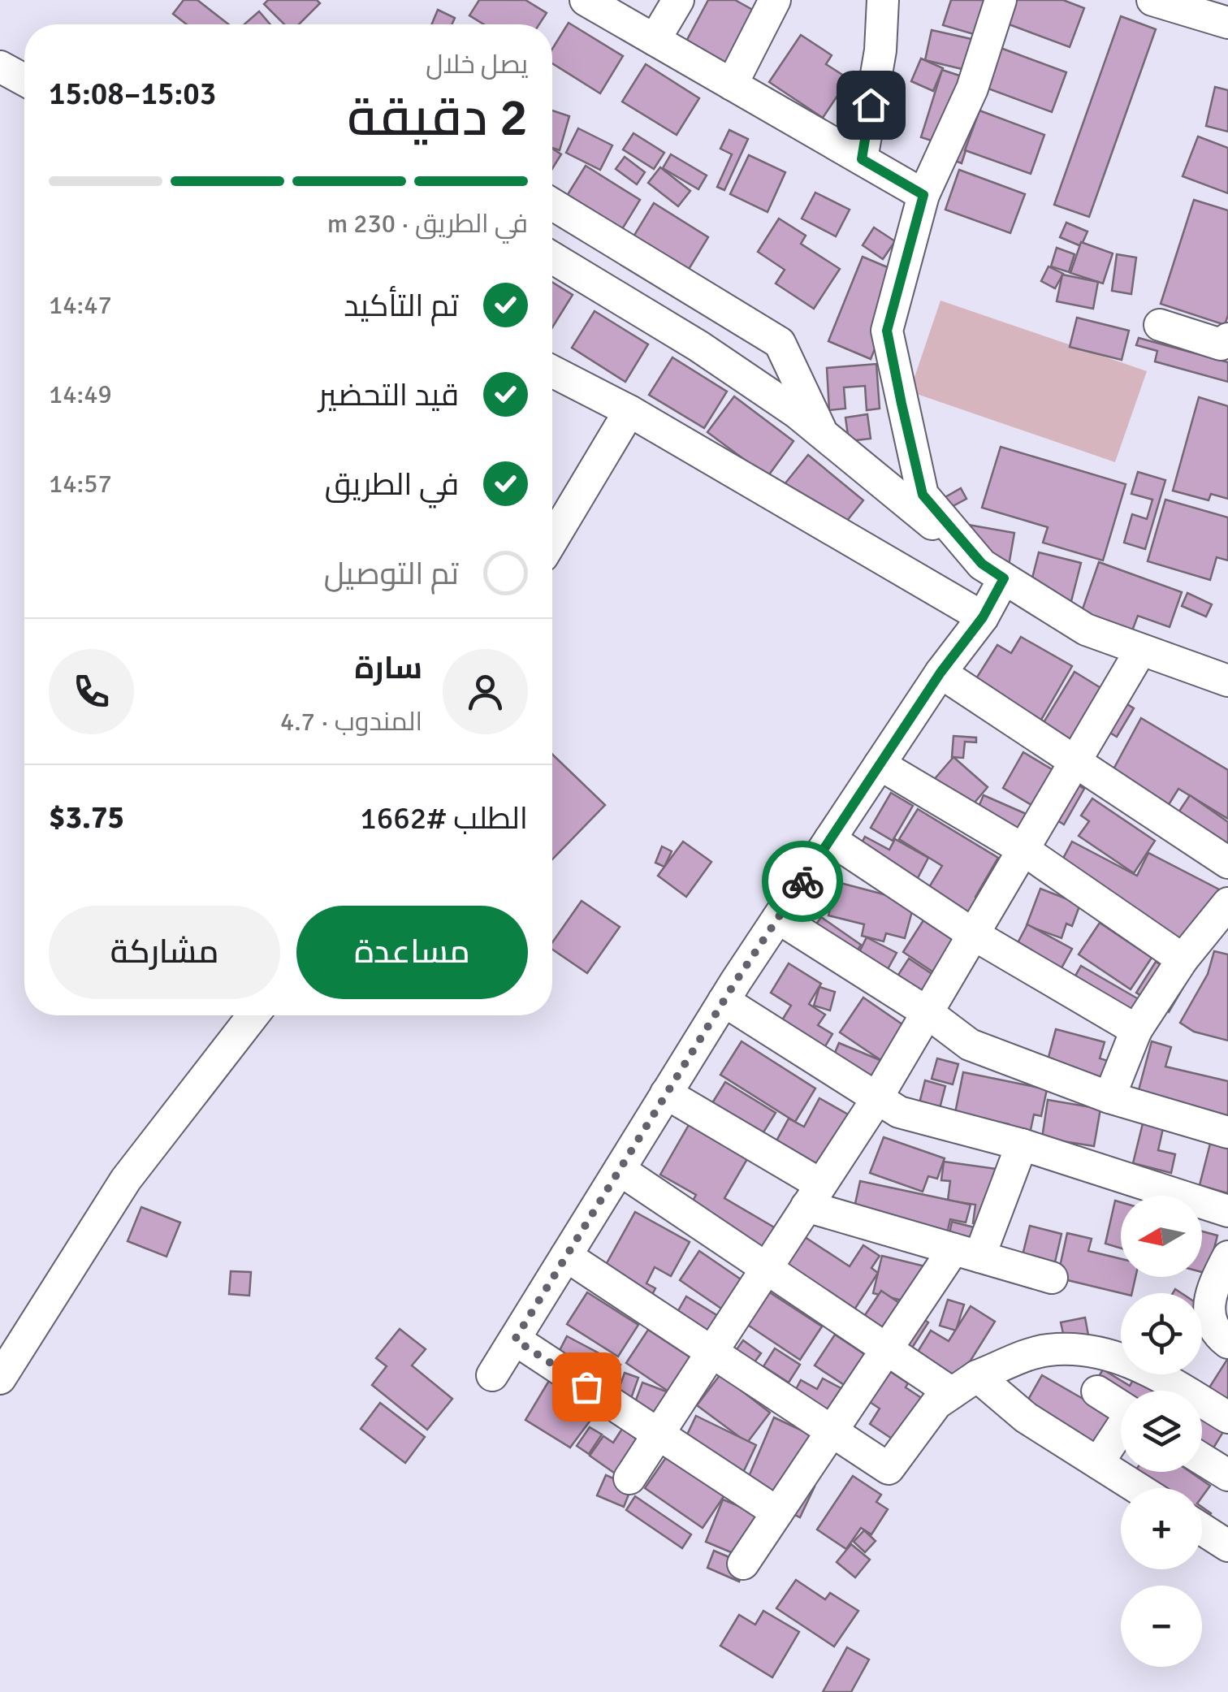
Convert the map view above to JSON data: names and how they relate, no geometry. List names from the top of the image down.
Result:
{
  "north": "left",
  "page": {
    "heading": ["2 دقيقة", "يصل خلال", "15:03–15:08"],
    "panel": [
      "سارة",
      "المندوب · 4.7",
      "الطلب #1662",
      "$3.75"
    ],
    "bar": "في الطريق · 230 m",
    "list": [
      ["تم التأكيد", "14:47"],
      ["قيد التحضير", "14:49"],
      ["في الطريق", "14:57"],
      "تم التوصيل"
    ],
    "buttons": ["مساعدة", "مشاركة"],
    "map_buttons": ["+", "−"]
  }
}
